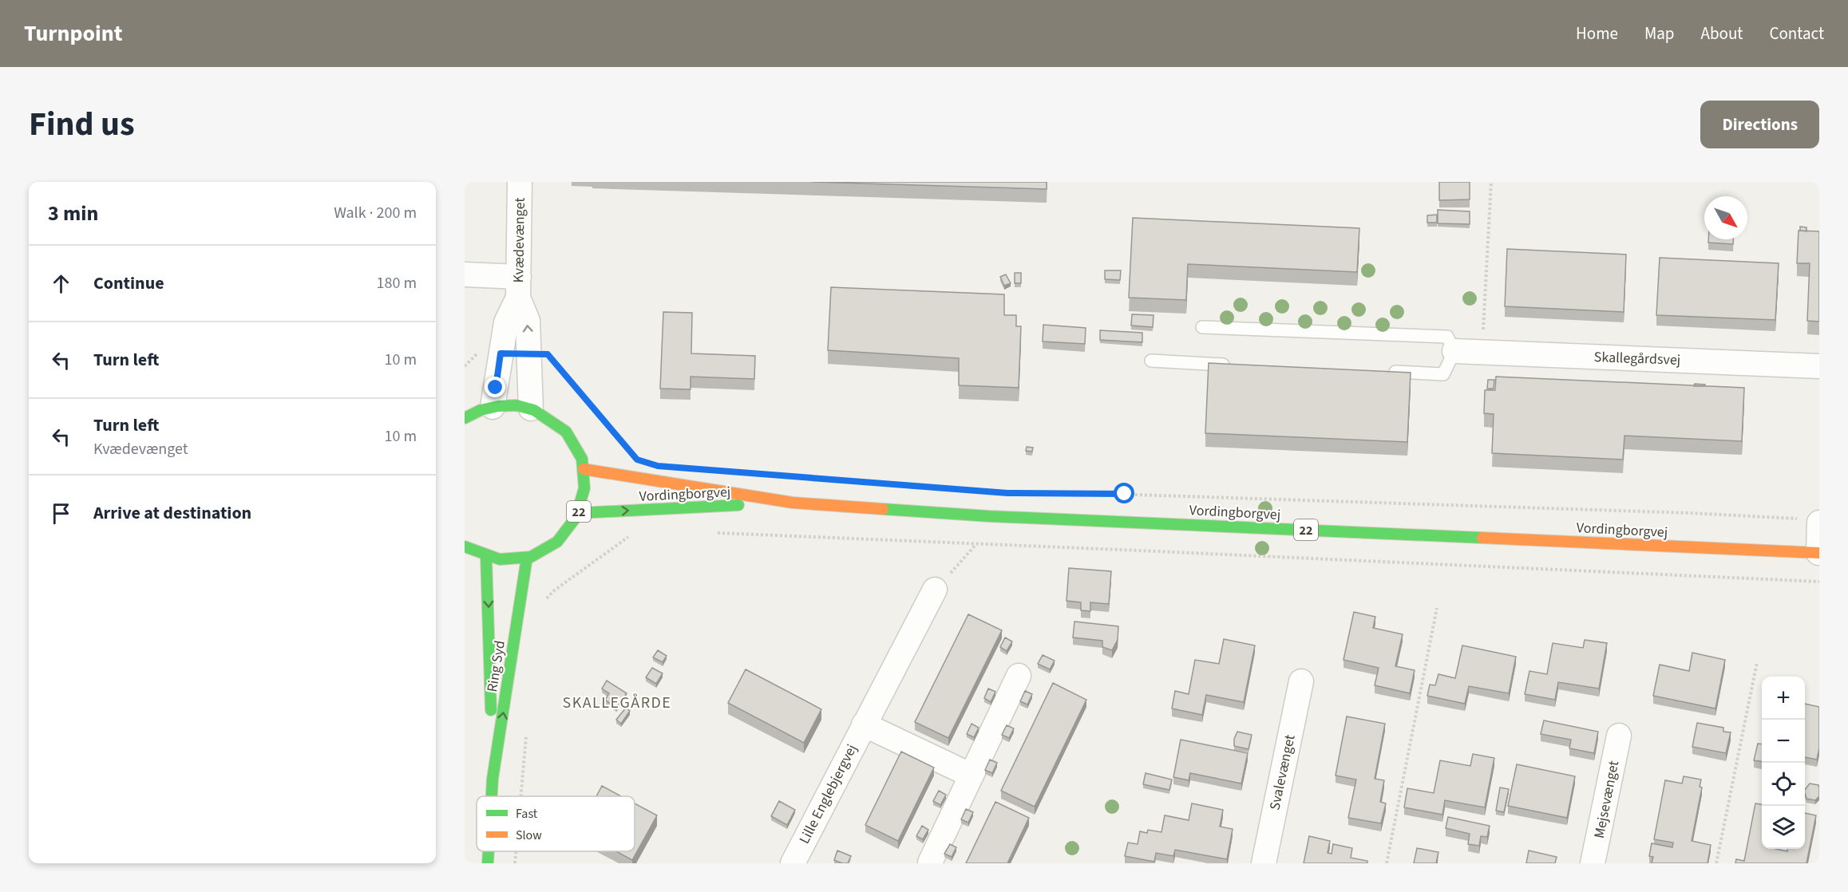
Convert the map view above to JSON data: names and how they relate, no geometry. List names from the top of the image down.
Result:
{
  "streets": {
    "main road": ["Vordingborgvej", "22", "Ring Syd"],
    "street": [
      "Kvædevænget",
      "Skallegårdsvej",
      "Svalevænget",
      "Lille Englebjergvej",
      "Mejsevænget"
    ]
  },
  "crossings": [
    ["Kvædevænget", "22"],
    ["Vordingborgvej", "22"],
    ["22", "Ring Syd"]
  ],
  "districts": ["SKALLEGÅRDE"],
  "legend": ["Fast", "Slow"],
  "north": "bottom right",
  "page": {
    "header": "Turnpoint",
    "nav": [
      "Home",
      "Map",
      "About",
      "Contact"
    ],
    "title": "Find us",
    "buttons": "Directions",
    "heading": ["3 min", "Walk · 200 m"],
    "list": [
      ["Continue", "180 m"],
      ["Turn left", "10 m"],
      ["Turn left", "Kvædevænget", "10 m"],
      "Arrive at destination"
    ],
    "map_buttons": ["+", "−"]
  }
}
